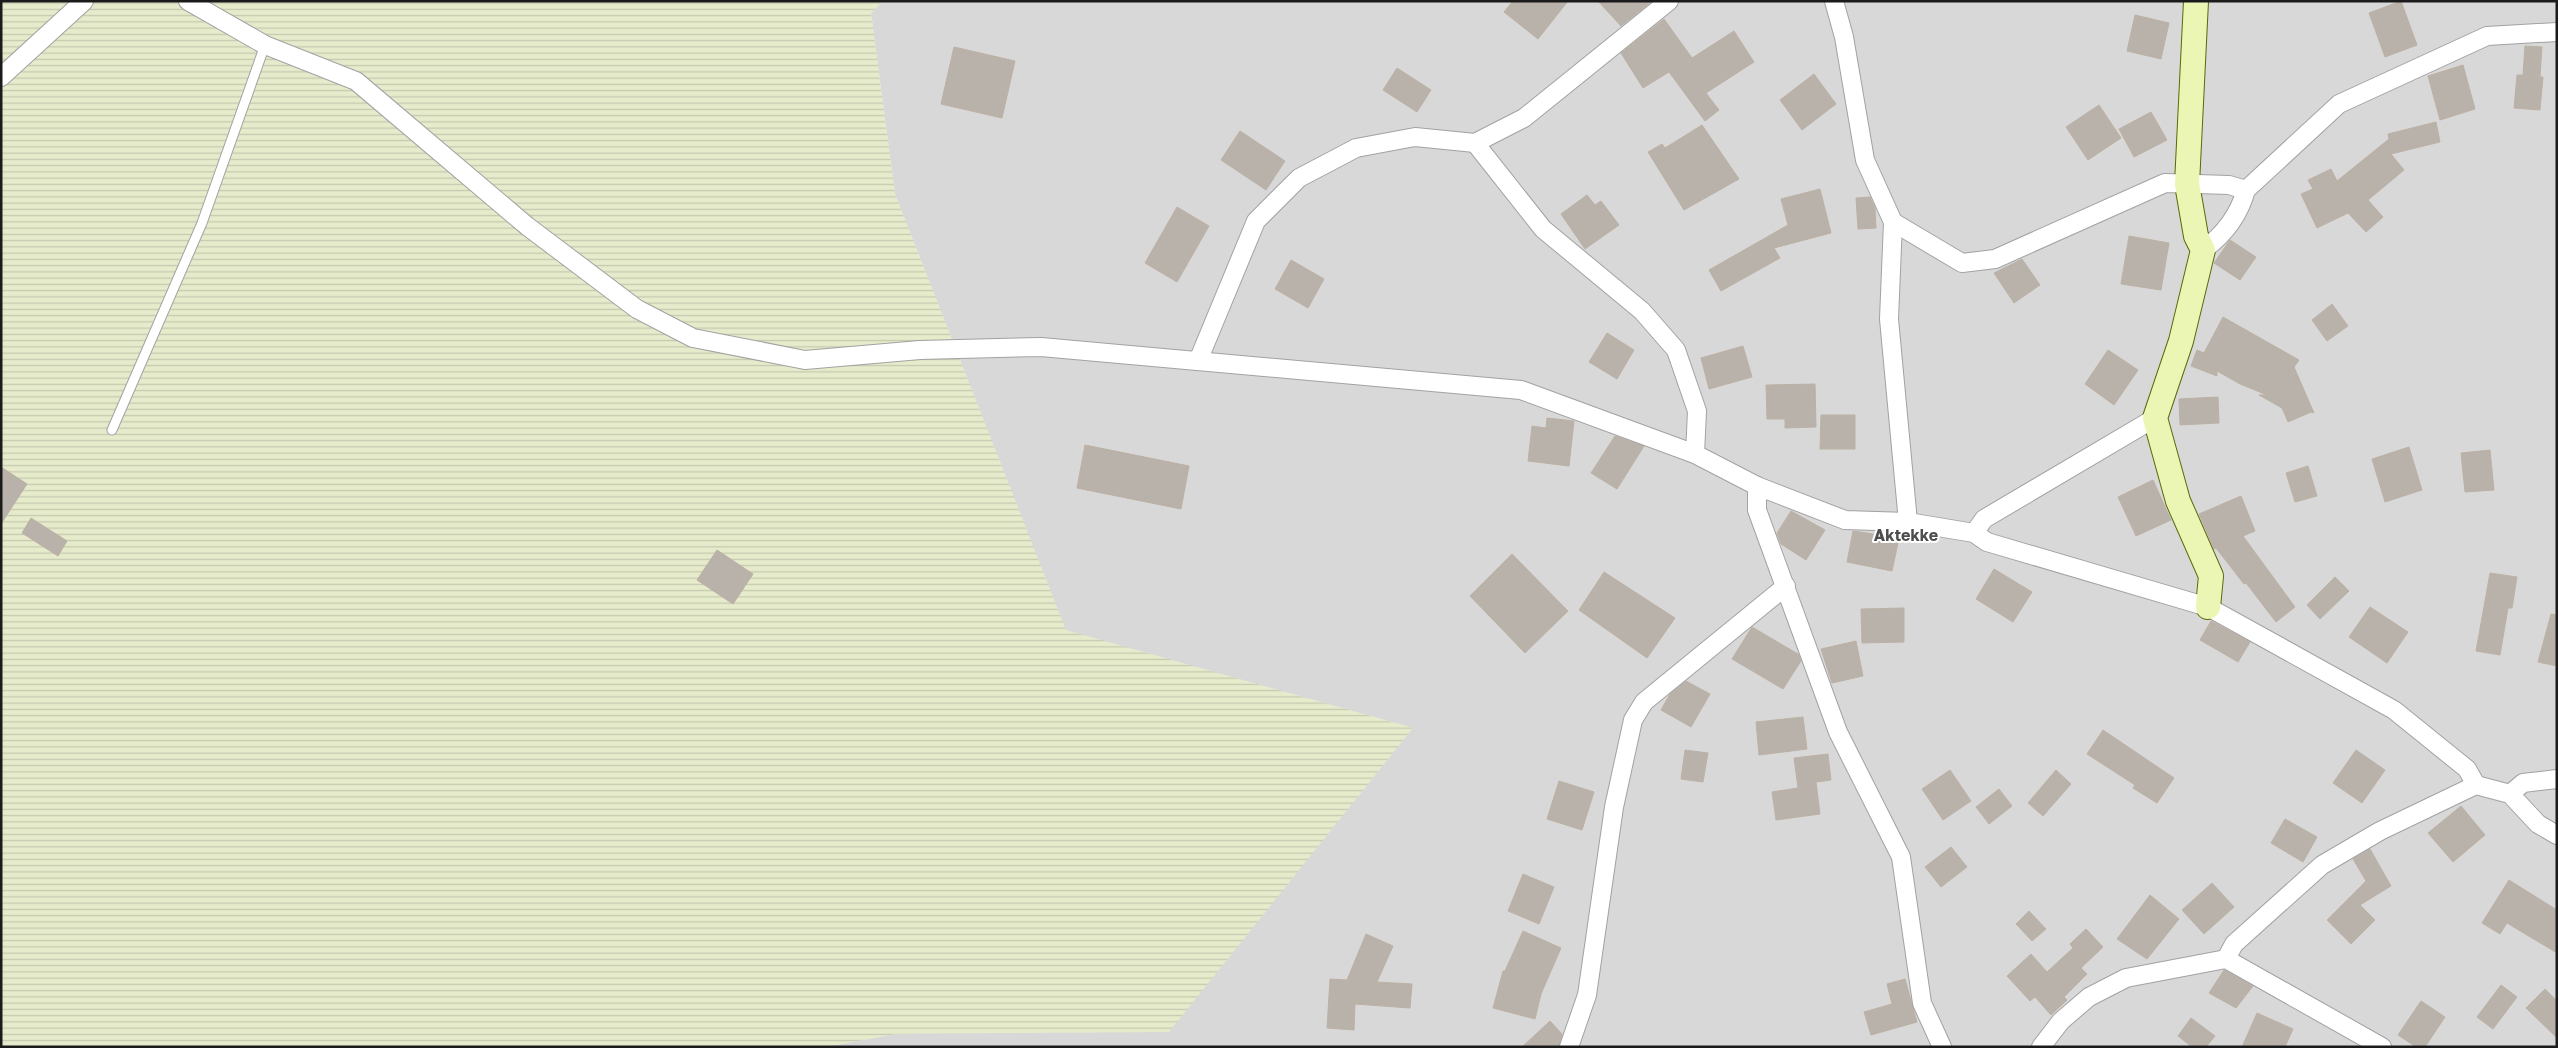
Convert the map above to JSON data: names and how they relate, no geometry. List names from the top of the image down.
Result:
{
  "districts": ["Aktekke"]
}
